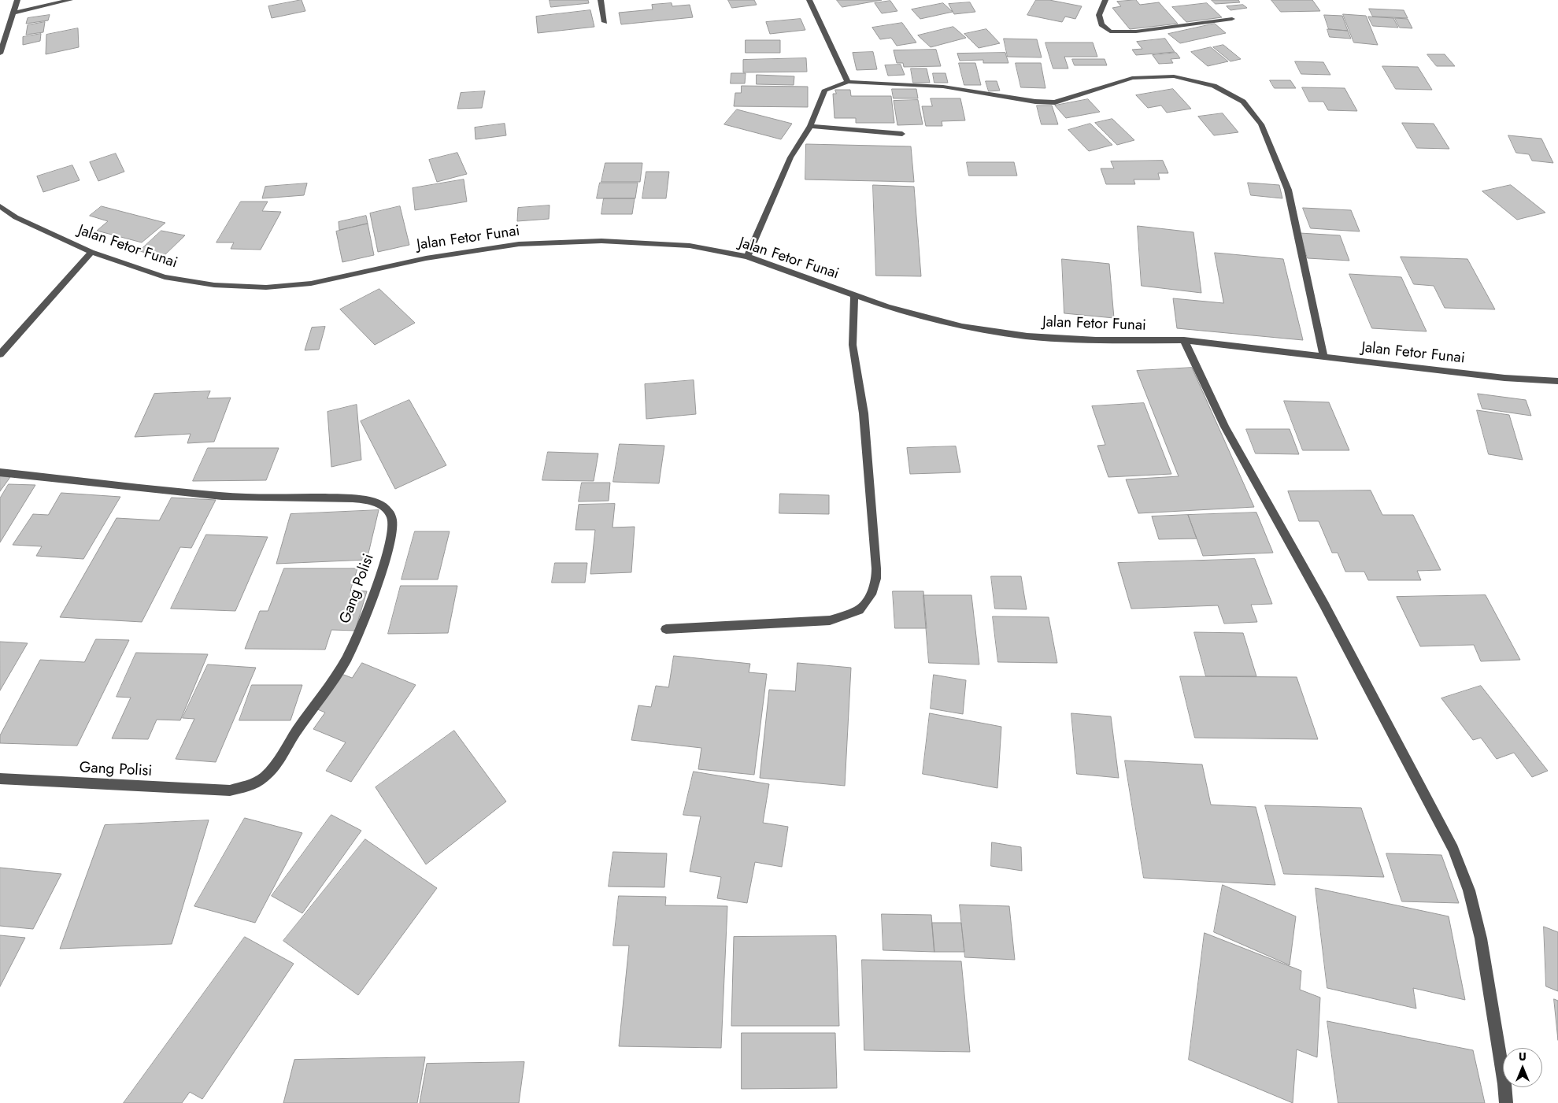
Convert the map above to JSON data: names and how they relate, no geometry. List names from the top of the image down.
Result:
{
  "streets": {
    "street": ["Jalan Fetor Funai", "Gang Polisi"]
  },
  "north": "top"
}
